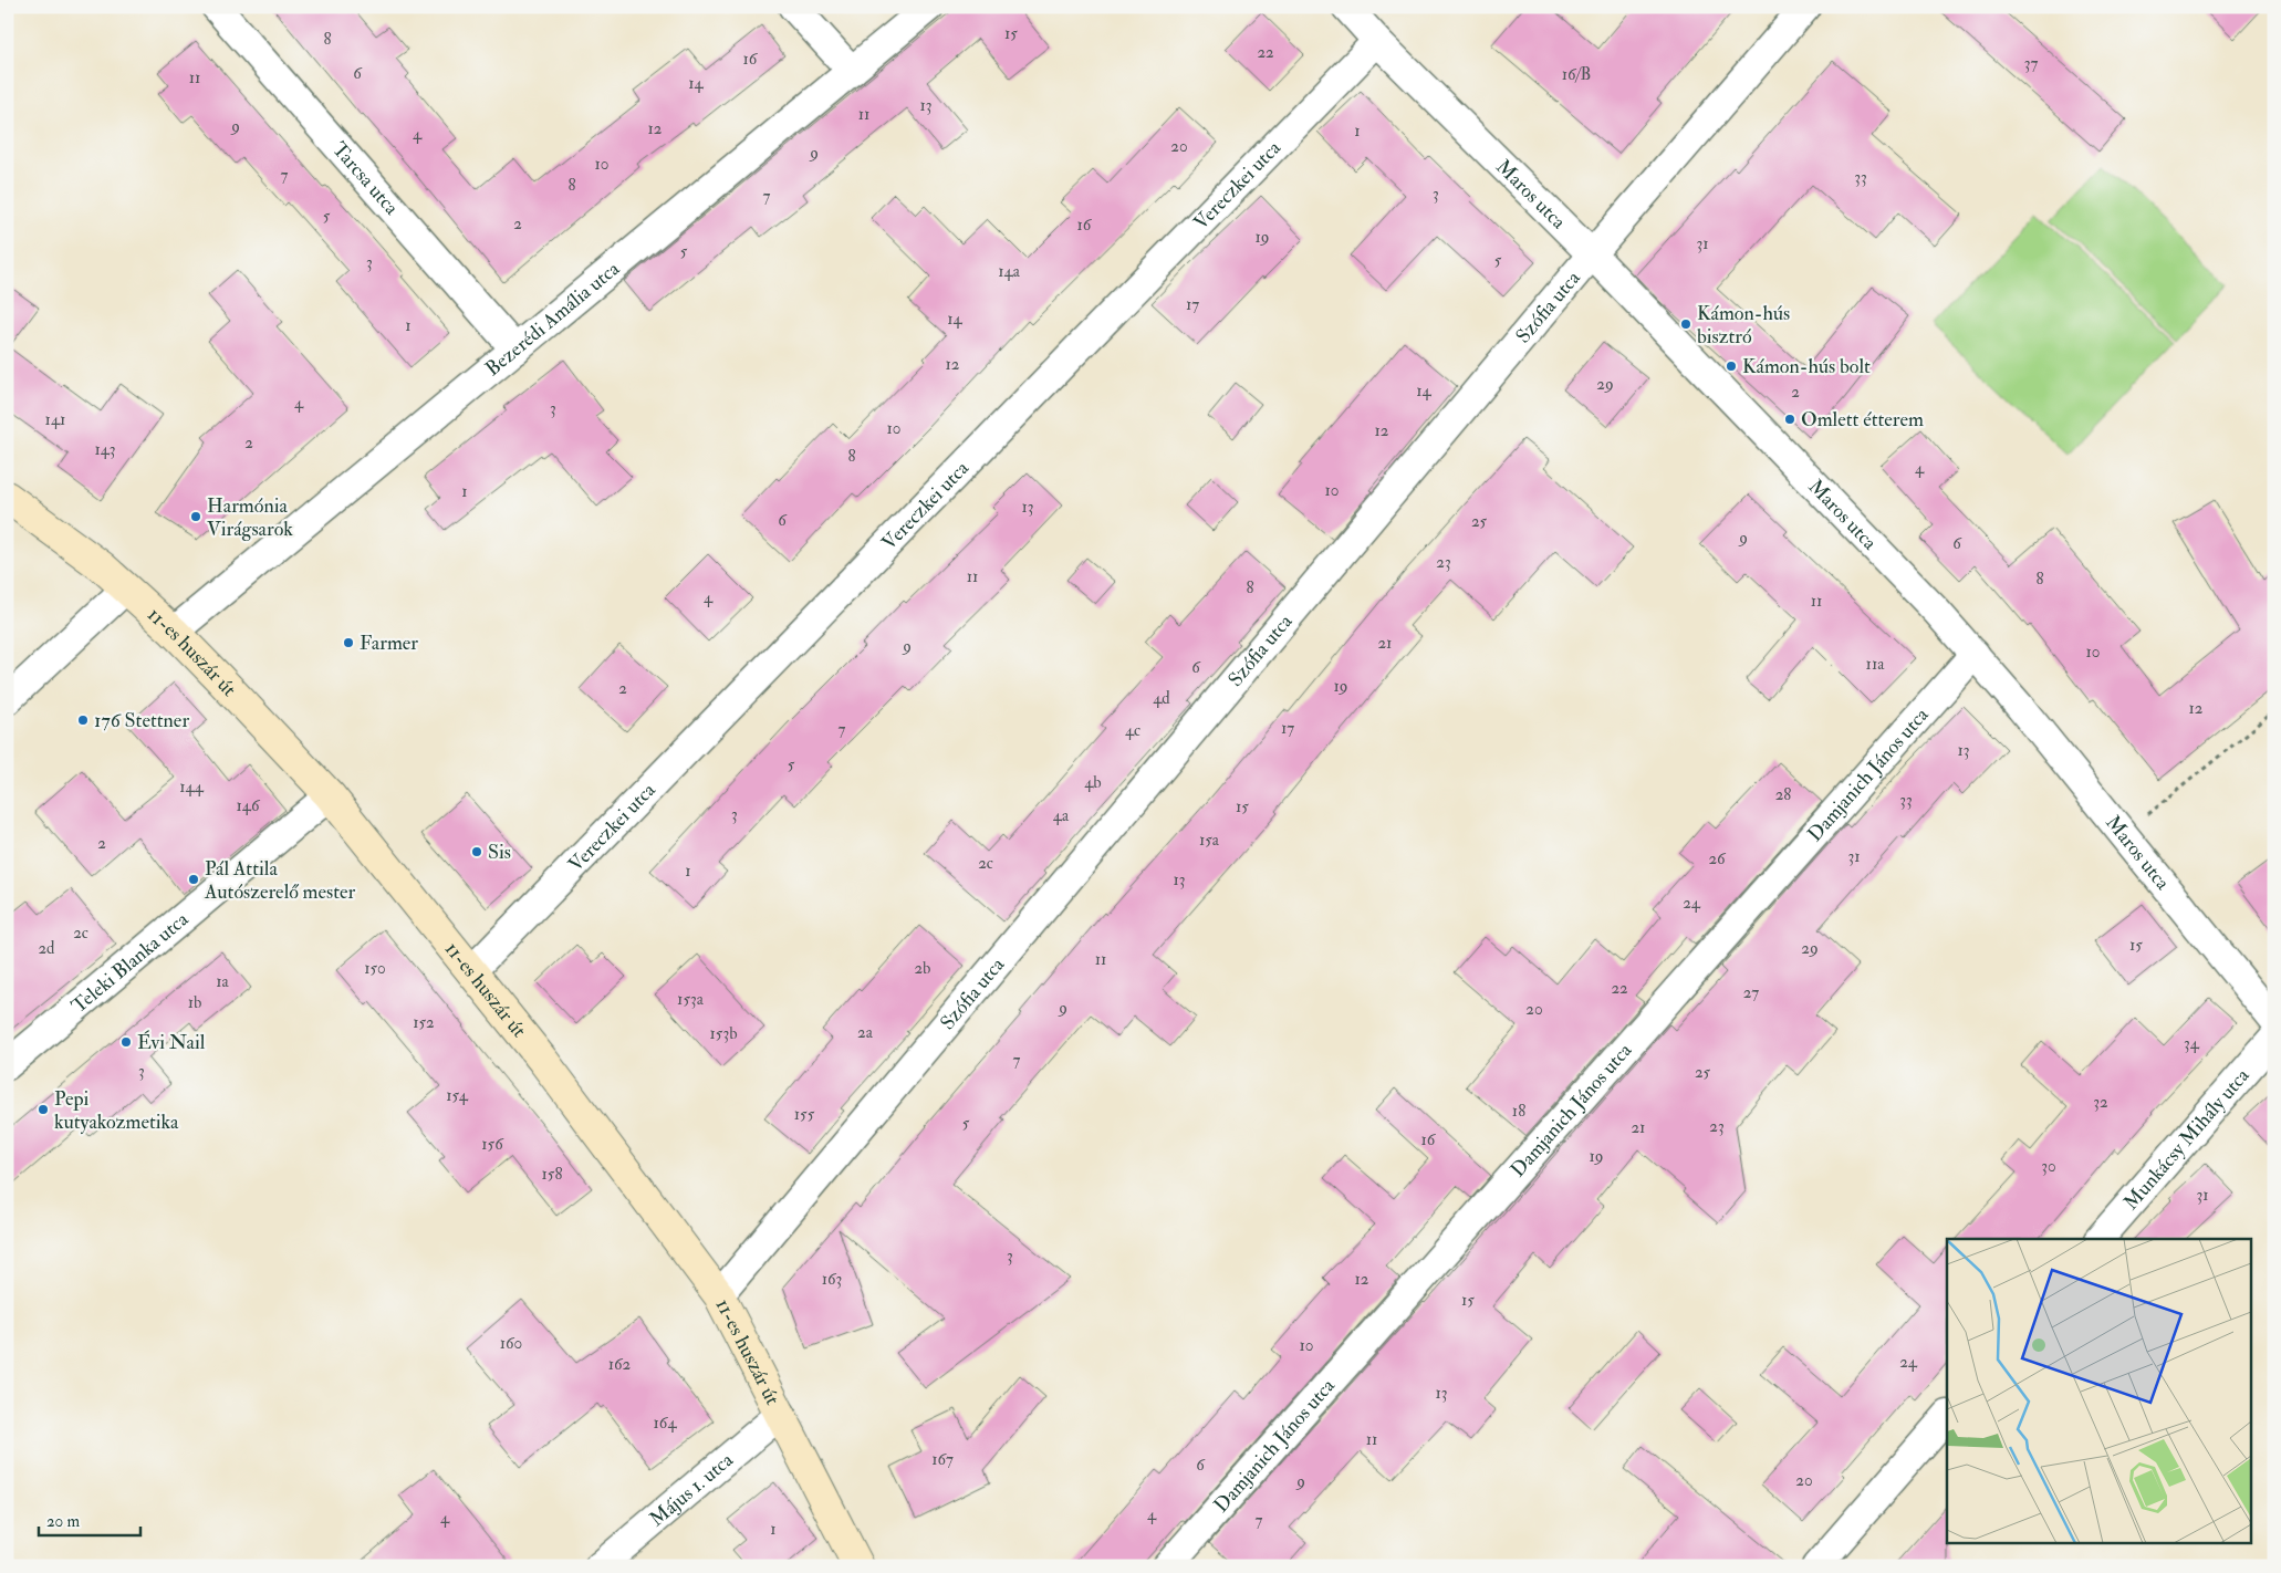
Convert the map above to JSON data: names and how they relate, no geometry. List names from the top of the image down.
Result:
{
  "streets": {
    "main road": ["11-es huszár út"],
    "street": [
      "Tarcsa utca",
      "Vereczkei utca",
      "Maros utca",
      "Szófia utca",
      "Bezerédi Amália utca",
      "Damjanich János utca",
      "Teleki Blanka utca",
      "Munkácsy Mihály utca",
      "Május 1. utca"
    ]
  },
  "crossings": [
    ["Tarcsa utca", "Bezerédi Amália utca"],
    ["Vereczkei utca", "Maros utca"],
    ["Vereczkei utca", "11-es huszár út"],
    ["Maros utca", "Szófia utca"],
    ["Maros utca", "Damjanich János utca"],
    ["Szófia utca", "11-es huszár út"],
    ["Bezerédi Amália utca", "11-es huszár út"],
    ["11-es huszár út", "Teleki Blanka utca"],
    ["11-es huszár út", "Május 1. utca"]
  ],
  "places": [
    "Kámon-hús bisztró",
    "Kámon-hús bolt",
    "Omlett étterem",
    "Harmónia Virágsarok",
    "Farmer",
    "176 Stettner",
    "Sis",
    "Pál Attila Autószerelő mester",
    "Évi Nail",
    "Pepi kutyakozmetika"
  ],
  "house_numbers": [
    "15",
    "8",
    "22",
    "16",
    "37",
    "6",
    "16/B",
    "11",
    "14",
    "13",
    "11",
    "9",
    "12",
    "1",
    "4",
    "20",
    "9",
    "10",
    "7",
    "33",
    "8",
    "3",
    "7",
    "5",
    "2",
    "16",
    "19",
    "31",
    "5",
    "5",
    "3",
    "14a",
    "17",
    "14",
    "1",
    "12",
    "29",
    "14",
    "2",
    "4",
    "3",
    "141",
    "10",
    "12",
    "2",
    "143",
    "8",
    "4",
    "10",
    "1",
    "13",
    "6",
    "25",
    "9",
    "6",
    "23",
    "11",
    "8",
    "8",
    "4",
    "11",
    "21",
    "9",
    "10",
    "11a",
    "6",
    "19",
    "2",
    "4d",
    "12",
    "17",
    "7",
    "4c",
    "13",
    "5",
    "4b",
    "144",
    "28",
    "33",
    "146",
    "15",
    "3",
    "4a",
    "15a",
    "2",
    "31",
    "26",
    "2c",
    "1",
    "13",
    "24",
    "2c",
    "15",
    "2d",
    "29",
    "11",
    "150",
    "2b",
    "1a",
    "22",
    "27",
    "153a",
    "1b",
    "9",
    "20",
    "152",
    "2a",
    "153b",
    "34",
    "7",
    "3",
    "25",
    "154",
    "32",
    "18",
    "155",
    "5",
    "23",
    "21",
    "16",
    "156",
    "19",
    "30",
    "158",
    "31",
    "3",
    "163",
    "12",
    "15",
    "160",
    "10",
    "24",
    "162",
    "13",
    "164",
    "11",
    "167",
    "6",
    "20",
    "9",
    "4",
    "4",
    "7",
    "1"
  ],
  "scale_bar": "20 m"
}
